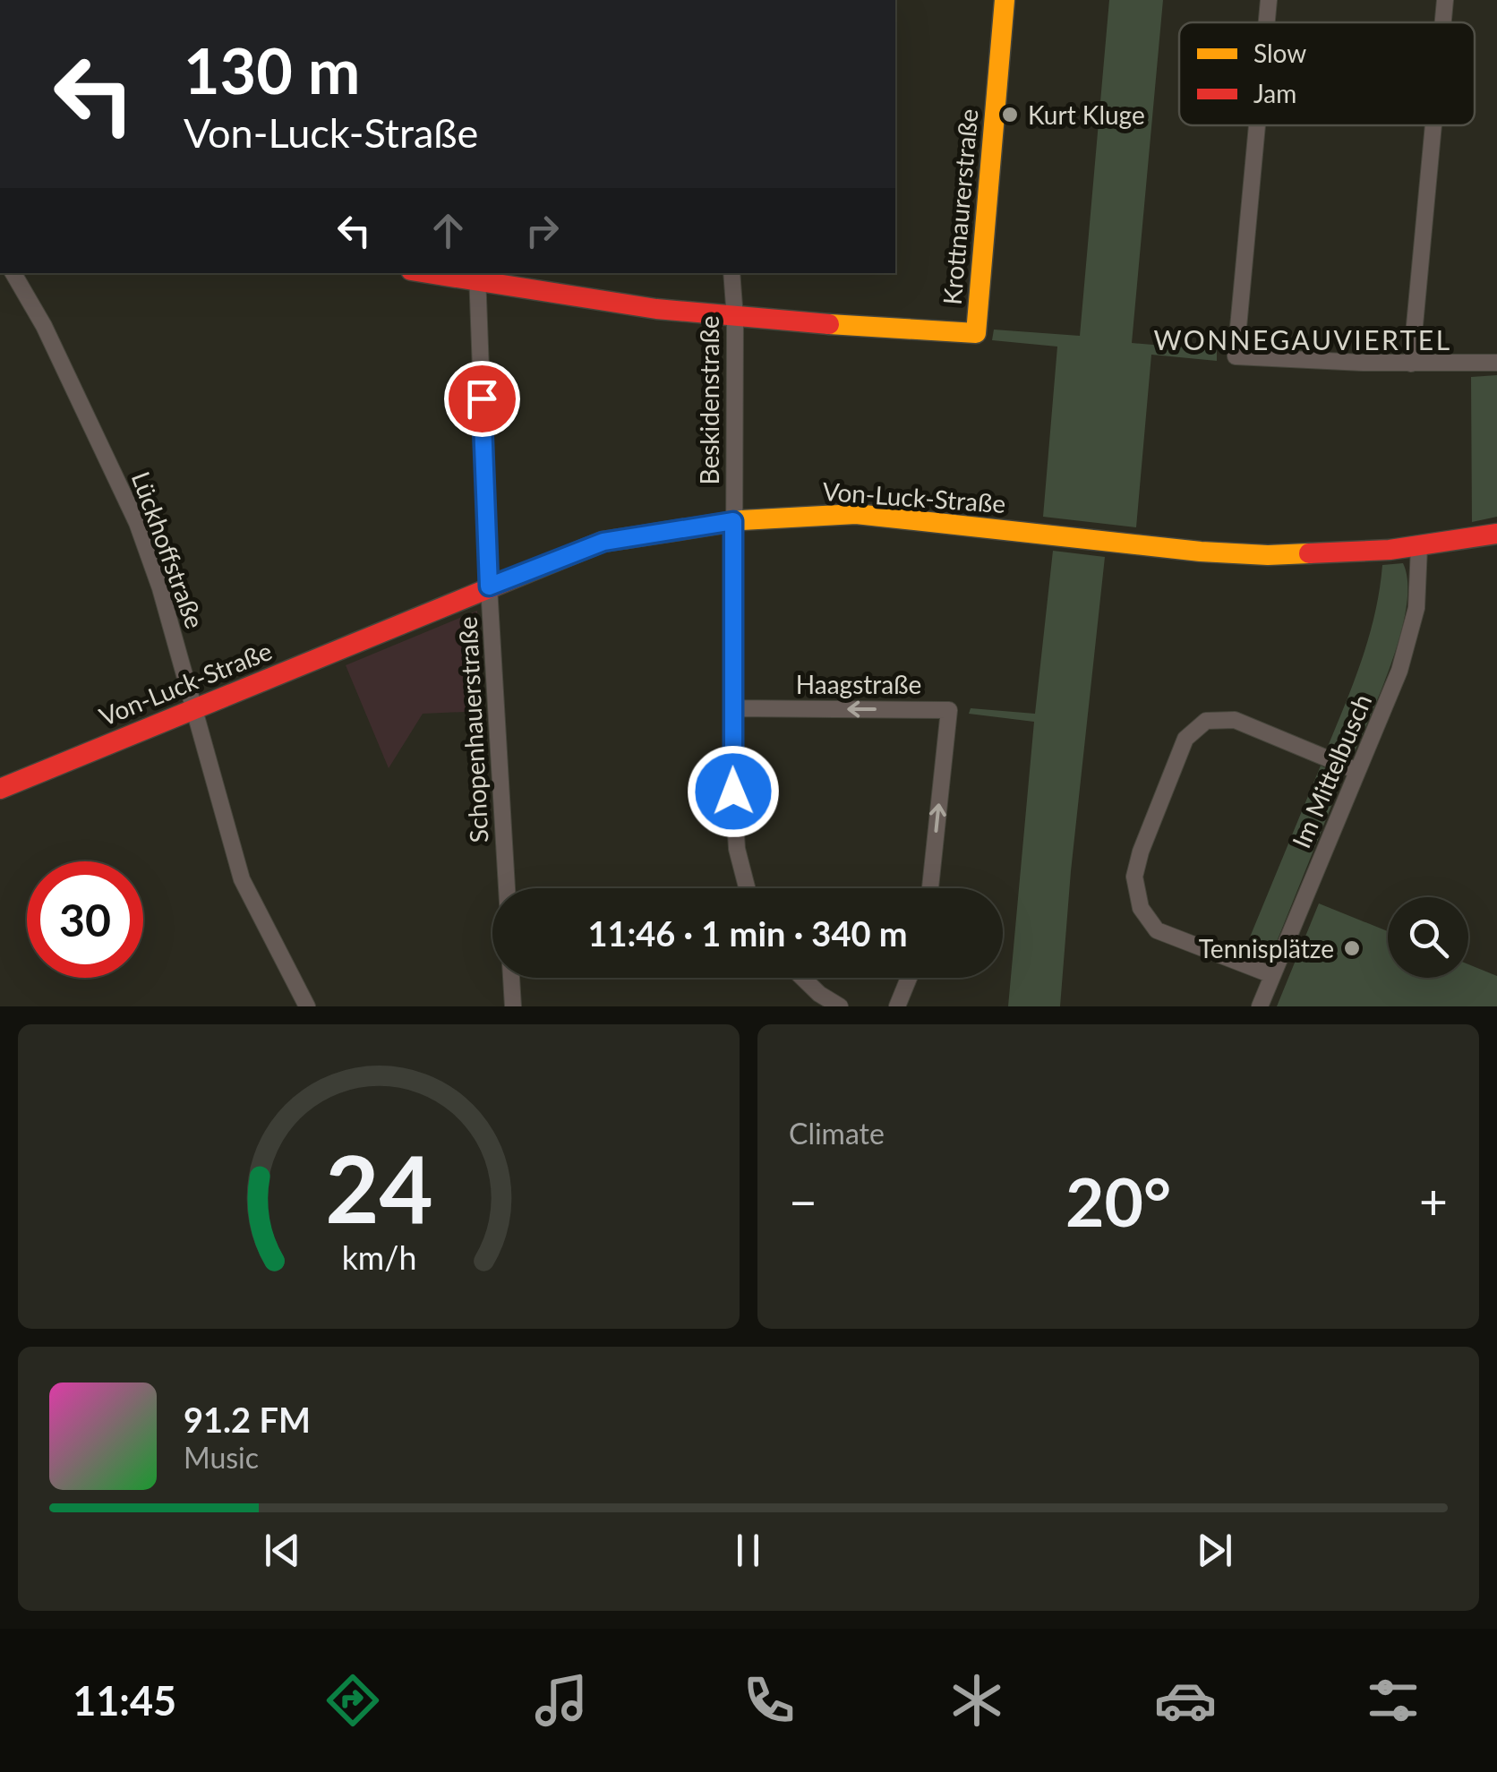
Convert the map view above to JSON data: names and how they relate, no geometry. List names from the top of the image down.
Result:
{
  "streets": {
    "street": [
      "Krottnaurerstraße",
      "Beskidenstraße",
      "Von-Luck-Straße",
      "Lückhoffstraße",
      "Haagstraße",
      "Schopenhauerstraße",
      "Im Mittelbusch"
    ]
  },
  "crossings": [
    ["Krottnaurerstraße", "Beskidenstraße"],
    ["Krottnaurerstraße", "Schopenhauerstraße"],
    ["Beskidenstraße", "Von-Luck-Straße"],
    ["Beskidenstraße", "Haagstraße"],
    ["Von-Luck-Straße", "Lückhoffstraße"],
    ["Von-Luck-Straße", "Schopenhauerstraße"],
    ["Von-Luck-Straße", "Im Mittelbusch"]
  ],
  "districts": ["WONNEGAUVIERTEL"],
  "places": ["Kurt Kluge", "Tennisplätze"],
  "legend": ["Slow", "Jam"],
  "page": {
    "turn": ["130 m", "Von-Luck-Straße"],
    "limit": "30",
    "trip": "11:46 · 1 min · 340 m",
    "tile": "Climate",
    "heat": ["−", "20°", "+"],
    "song": ["91.2 FM", "Music"],
    "tabs": "11:45",
    "gauge": ["24", "km/h"]
  }
}
